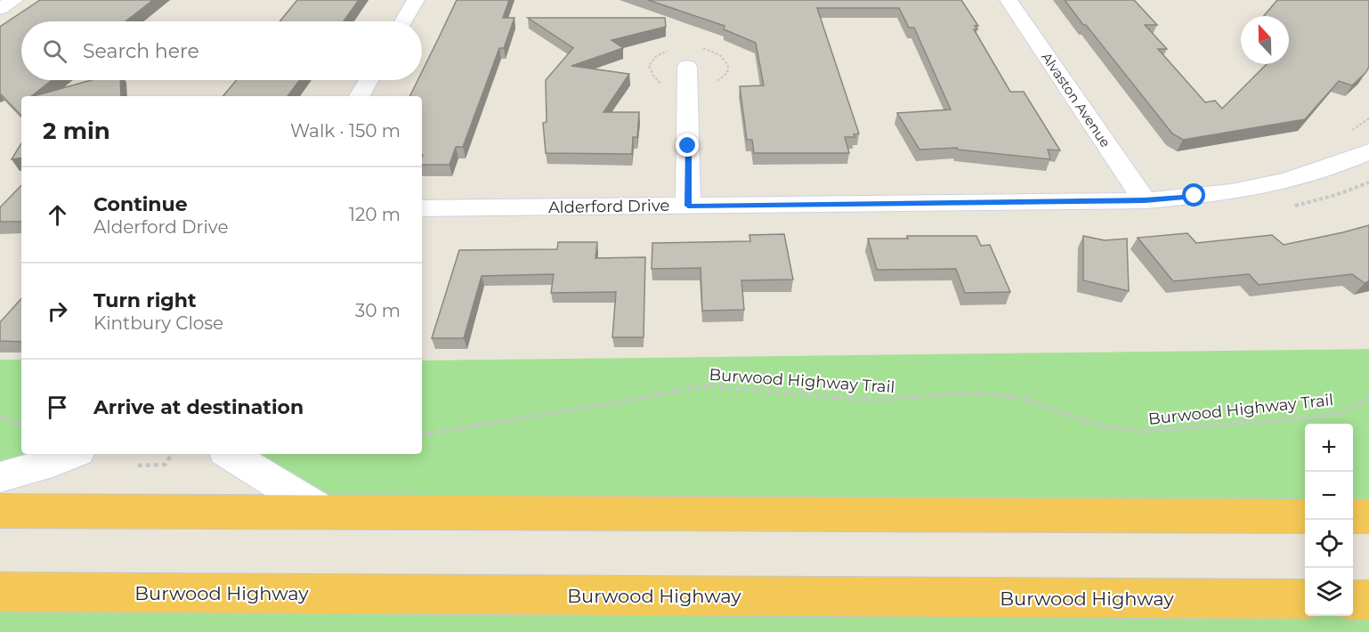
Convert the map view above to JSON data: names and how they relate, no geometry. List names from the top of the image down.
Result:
{
  "streets": {
    "highway": ["Burwood Highway"],
    "street": ["Alvaston Avenue", "Alderford Drive"],
    "path": ["Burwood Highway Trail"]
  },
  "crossings": [
    ["Alvaston Avenue", "Alderford Drive"]
  ],
  "north": "top",
  "page": {
    "search": "Search here",
    "heading": ["2 min", "Walk · 150 m"],
    "list": [
      ["Continue", "Alderford Drive", "120 m"],
      ["Turn right", "Kintbury Close", "30 m"],
      "Arrive at destination"
    ],
    "map_buttons": ["+", "−"]
  }
}
